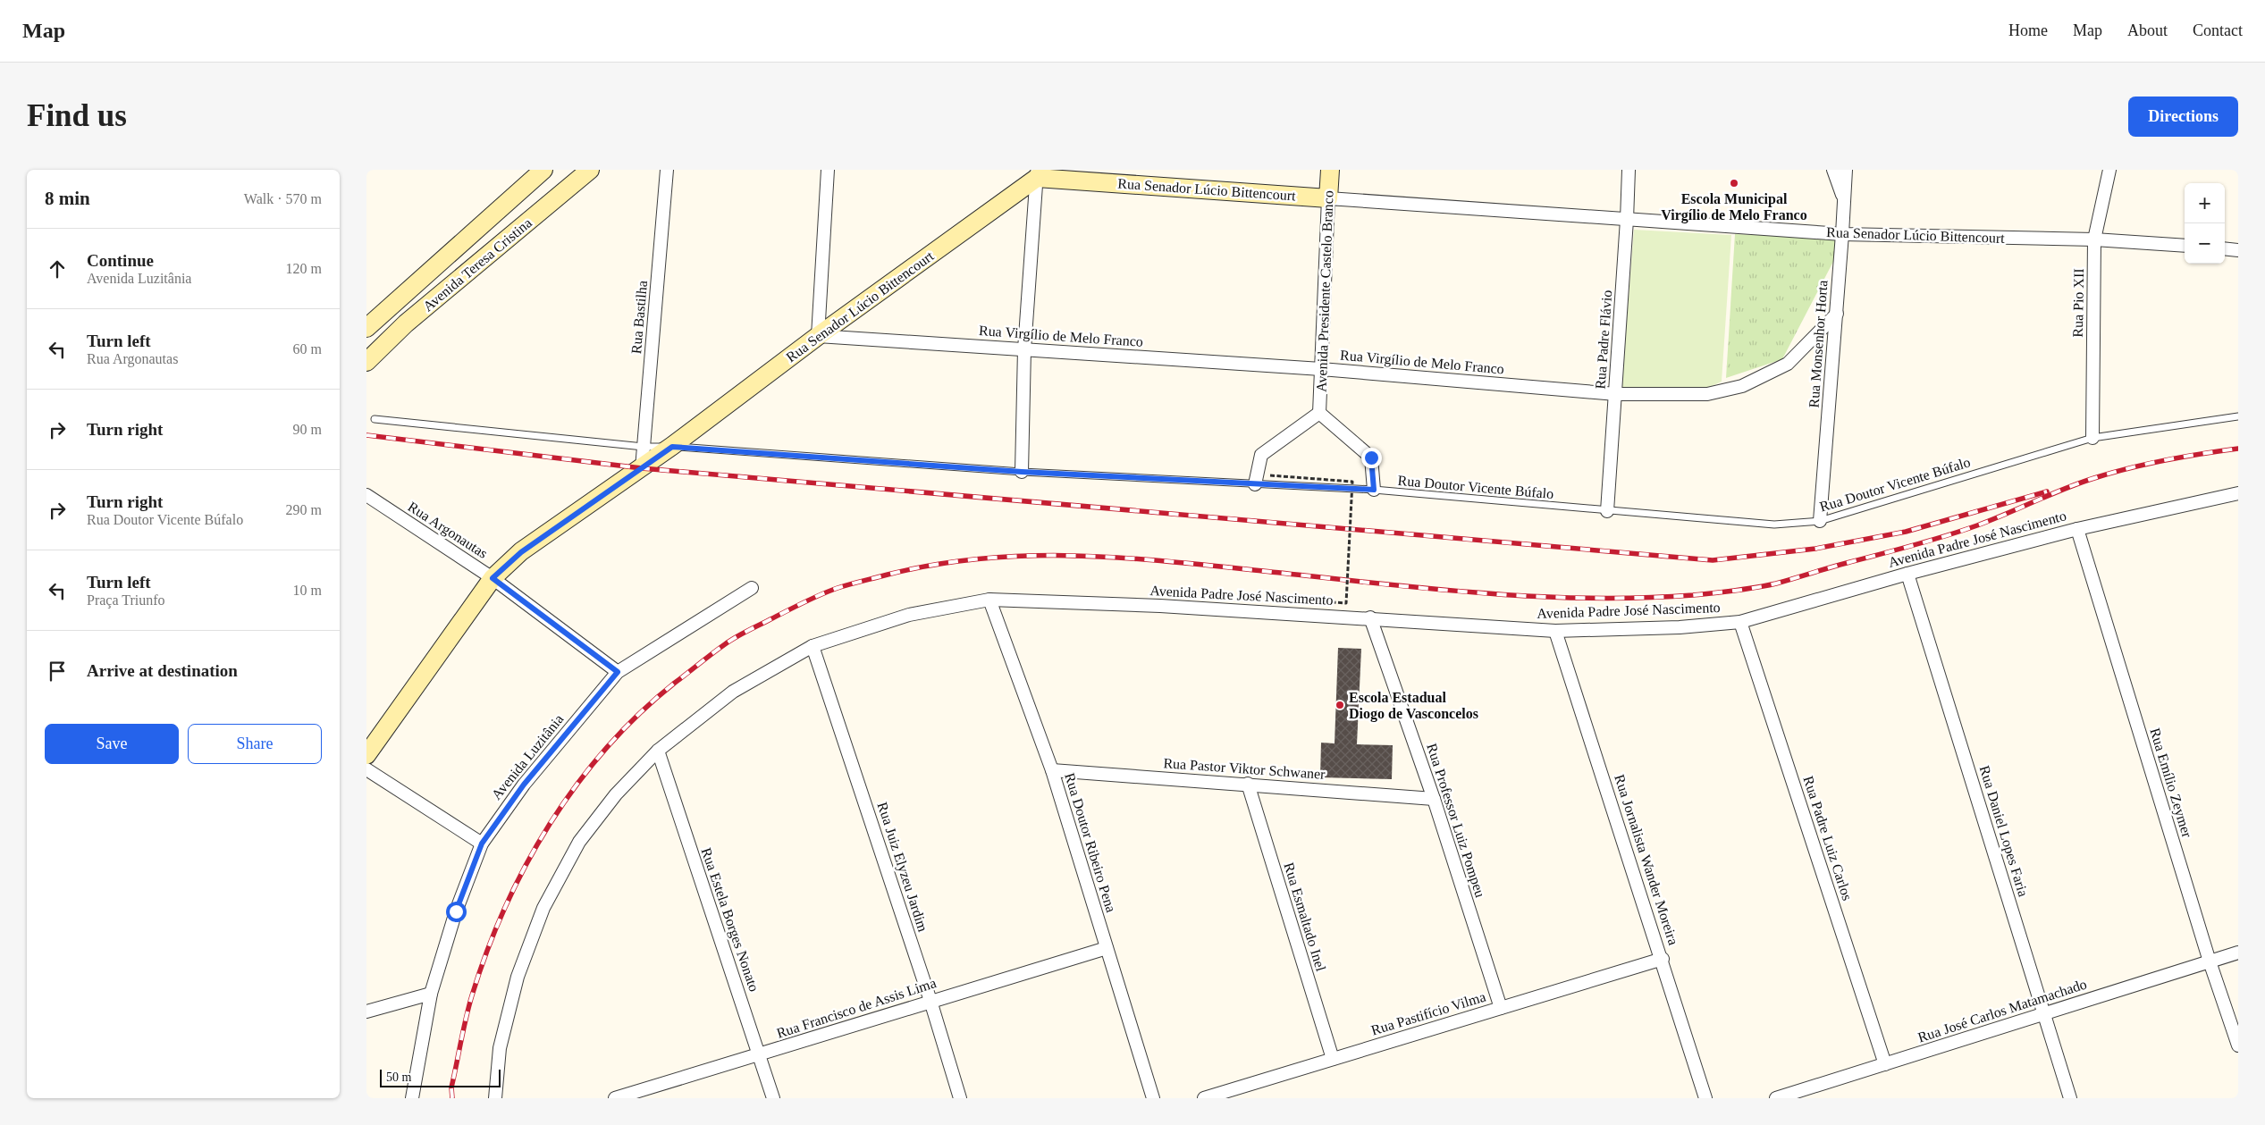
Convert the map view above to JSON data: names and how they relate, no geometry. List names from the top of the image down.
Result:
{
  "streets": {
    "street": [
      "Rua Senador Lúcio Bittencourt",
      "Avenida Teresa Cristina",
      "Avenida Presidente Castelo Branco",
      "Rua Pio XII",
      "Rua Bastilha",
      "Rua Virgílio de Melo Franco",
      "Rua Padre Flávio",
      "Rua Monsenhor Horta",
      "Rua Argonautas",
      "Avenida Padre José Nascimento",
      "Avenida Luzitânia",
      "Rua Pastor Viktor Schwaner",
      "Rua Emílio Zeymer",
      "Rua Professor Luiz Pompeu",
      "Rua Daniel Lopes Faria",
      "Rua Padre Luiz Carlos",
      "Rua Doutor Ribeiro Pena",
      "Rua Jornalista Wander Moreira",
      "Rua Juiz Elyzeu Jardim",
      "Rua Esmaltado Inel",
      "Rua Estela Borges Nonato",
      "Rua Francisco de Assis Lima",
      "Rua José Carlos Matamachado",
      "Rua Pastifício Vilma"
    ],
    "lane": ["Rua Doutor Vicente Búfalo"]
  },
  "crossings": [
    ["Rua Senador Lúcio Bittencourt", "Avenida Presidente Castelo Branco"],
    ["Rua Senador Lúcio Bittencourt", "Rua Pio XII"],
    ["Rua Senador Lúcio Bittencourt", "Rua Bastilha"],
    ["Rua Senador Lúcio Bittencourt", "Rua Virgílio de Melo Franco"],
    ["Rua Senador Lúcio Bittencourt", "Rua Padre Flávio"],
    ["Rua Senador Lúcio Bittencourt", "Rua Monsenhor Horta"],
    ["Rua Senador Lúcio Bittencourt", "Rua Doutor Vicente Búfalo"],
    ["Rua Senador Lúcio Bittencourt", "Rua Argonautas"],
    ["Avenida Presidente Castelo Branco", "Rua Virgílio de Melo Franco"],
    ["Rua Pio XII", "Rua Doutor Vicente Búfalo"],
    ["Rua Bastilha", "Rua Doutor Vicente Búfalo"],
    ["Rua Virgílio de Melo Franco", "Rua Padre Flávio"],
    ["Rua Virgílio de Melo Franco", "Rua Monsenhor Horta"],
    ["Rua Padre Flávio", "Rua Doutor Vicente Búfalo"],
    ["Rua Monsenhor Horta", "Rua Doutor Vicente Búfalo"],
    ["Rua Argonautas", "Avenida Luzitânia"],
    ["Avenida Padre José Nascimento", "Rua Emílio Zeymer"],
    ["Avenida Padre José Nascimento", "Rua Professor Luiz Pompeu"],
    ["Avenida Padre José Nascimento", "Rua Daniel Lopes Faria"],
    ["Avenida Padre José Nascimento", "Rua Padre Luiz Carlos"],
    ["Avenida Padre José Nascimento", "Rua Doutor Ribeiro Pena"],
    ["Avenida Padre José Nascimento", "Rua Jornalista Wander Moreira"],
    ["Avenida Padre José Nascimento", "Rua Juiz Elyzeu Jardim"],
    ["Avenida Padre José Nascimento", "Rua Estela Borges Nonato"],
    ["Rua Pastor Viktor Schwaner", "Rua Professor Luiz Pompeu"],
    ["Rua Pastor Viktor Schwaner", "Rua Doutor Ribeiro Pena"],
    ["Rua Pastor Viktor Schwaner", "Rua Esmaltado Inel"],
    ["Rua Emílio Zeymer", "Rua José Carlos Matamachado"],
    ["Rua Professor Luiz Pompeu", "Rua Pastifício Vilma"],
    ["Rua Daniel Lopes Faria", "Rua José Carlos Matamachado"],
    ["Rua Padre Luiz Carlos", "Rua José Carlos Matamachado"],
    ["Rua Doutor Ribeiro Pena", "Rua Francisco de Assis Lima"],
    ["Rua Jornalista Wander Moreira", "Rua Pastifício Vilma"],
    ["Rua Juiz Elyzeu Jardim", "Rua Francisco de Assis Lima"],
    ["Rua Esmaltado Inel", "Rua Pastifício Vilma"],
    ["Rua Estela Borges Nonato", "Rua Francisco de Assis Lima"]
  ],
  "places": ["Escola Municipal Virgílio de Melo Franco", "Escola Estadual Diogo de Vasconcelos"],
  "scale_bar": "50 m",
  "page": {
    "header": "Map",
    "nav": [
      "Home",
      "Map",
      "About",
      "Contact"
    ],
    "buttons": [
      "Directions",
      ["Save", "Share"]
    ],
    "title": "Find us",
    "heading": ["8 min", "Walk · 570 m"],
    "map_buttons": ["+", "−"],
    "list": [
      ["Continue", "Avenida Luzitânia", "120 m"],
      ["Turn left", "Rua Argonautas", "60 m"],
      ["Turn right", "90 m"],
      ["Turn right", "Rua Doutor Vicente Búfalo", "290 m"],
      ["Turn left", "Praça Triunfo", "10 m"],
      "Arrive at destination"
    ],
    "scale": "50 m"
  }
}
